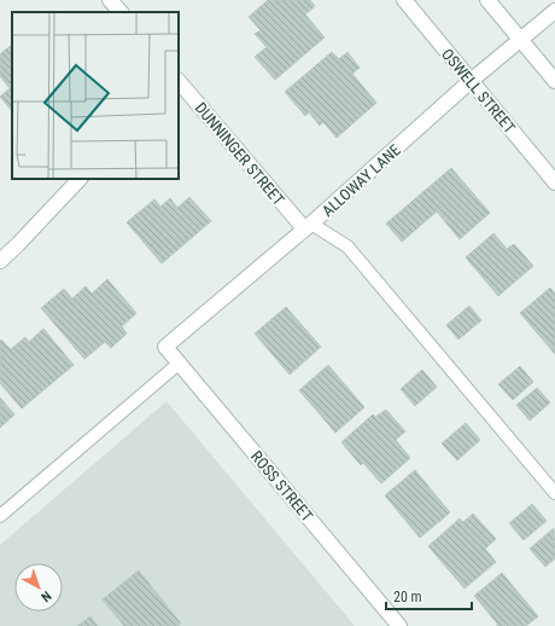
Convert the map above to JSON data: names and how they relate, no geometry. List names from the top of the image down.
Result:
{
  "streets": {
    "street": [
      "OSWELL STREET",
      "DUNNINGER STREET",
      "ALLOWAY LANE",
      "ROSS STREET"
    ]
  },
  "crossings": [
    ["OSWELL STREET", "ALLOWAY LANE"],
    ["DUNNINGER STREET", "ALLOWAY LANE"],
    ["ALLOWAY LANE", "ROSS STREET"]
  ],
  "scale_bar": "20 m",
  "north": "bottom right"
}
